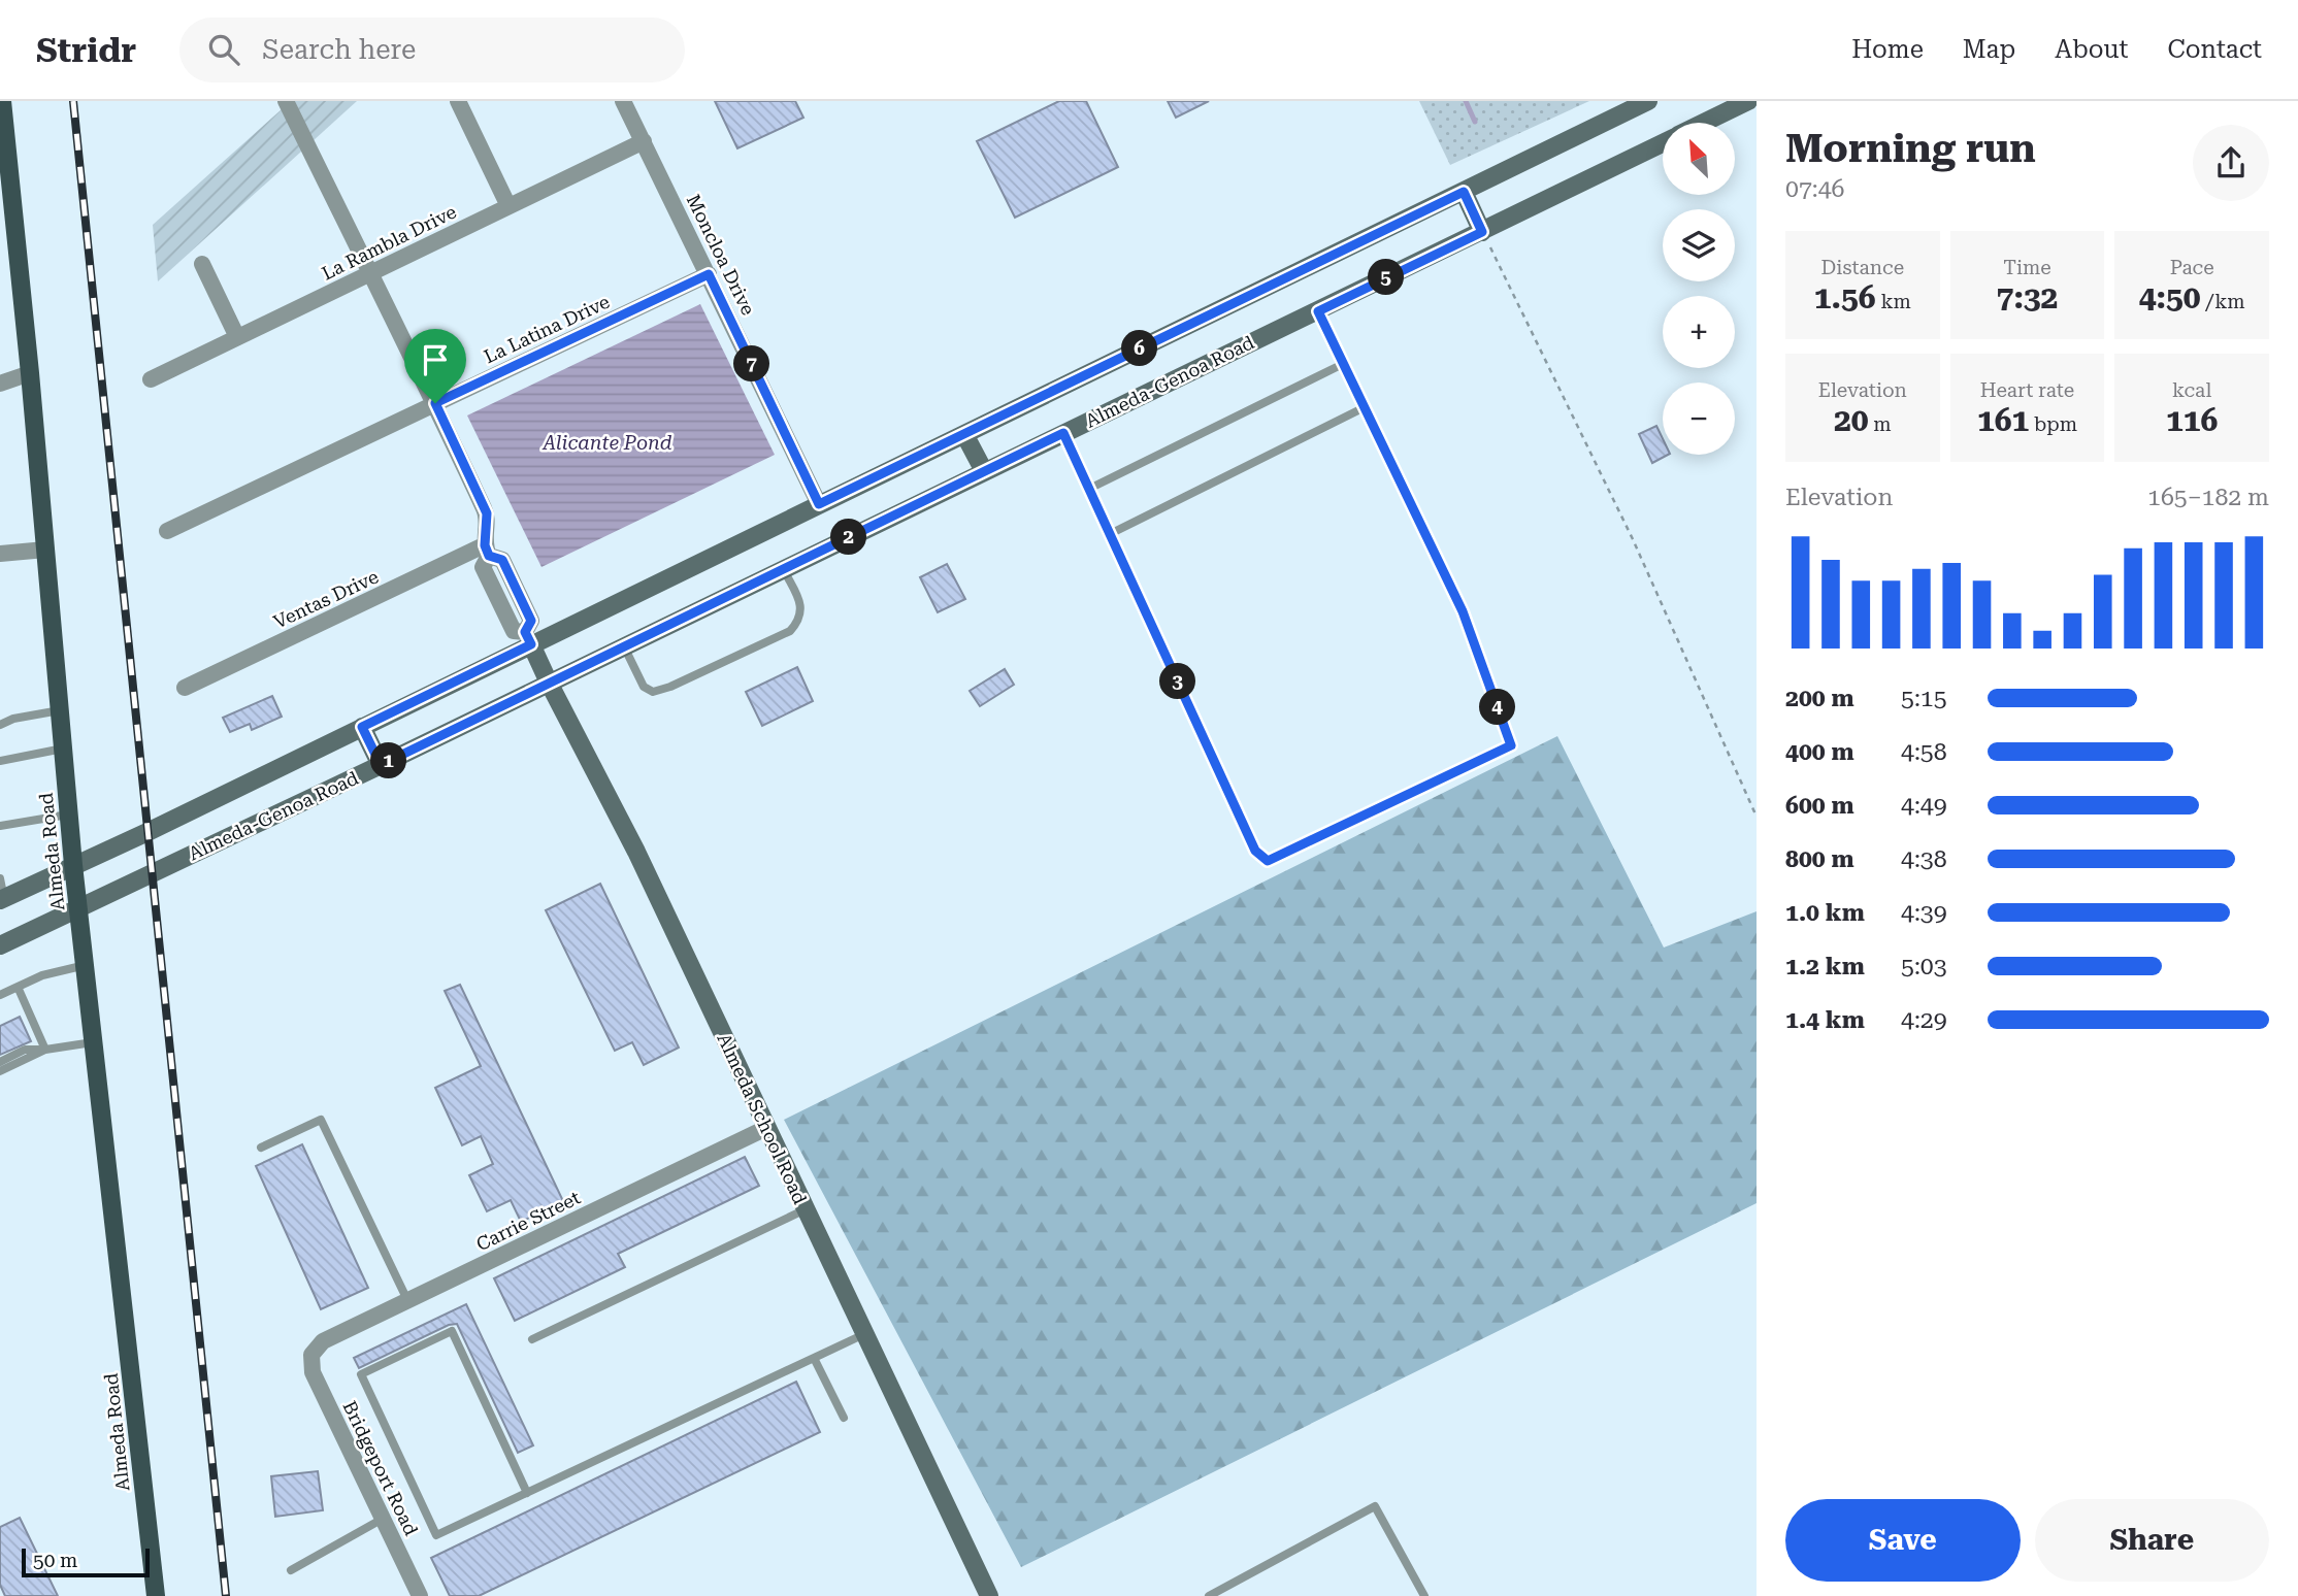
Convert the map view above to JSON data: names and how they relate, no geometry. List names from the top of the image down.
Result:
{
  "streets": {
    "main road": ["Almeda-Genoa Road", "Almeda Road", "Almeda School Road"],
    "street": [
      "La Rambla Drive",
      "Moncloa Drive",
      "La Latina Drive",
      "Ventas Drive",
      "Carrie Street",
      "Bridgeport Road"
    ]
  },
  "crossings": [
    ["La Rambla Drive", "Moncloa Drive"],
    ["Moncloa Drive", "La Latina Drive"],
    ["Almeda-Genoa Road", "Almeda Road"],
    ["Almeda-Genoa Road", "Almeda School Road"],
    ["Almeda School Road", "Carrie Street"],
    ["Carrie Street", "Bridgeport Road"]
  ],
  "water": ["Alicante Pond"],
  "scale_bar": "50 m",
  "north": "top left",
  "page": {
    "header": "Stridr",
    "search": "Search here",
    "nav": [
      "Home",
      "Map",
      "About",
      "Contact"
    ],
    "heading": ["Morning run", "07:46"],
    "map_buttons": ["+", "−"],
    "stats": [
      ["Distance", "1.56 km"],
      ["Time", "7:32"],
      ["Pace", "4:50 /km"],
      ["Elevation", "20 m"],
      ["Heart rate", "161 bpm"],
      ["kcal", "116"]
    ],
    "pins": [
      "5",
      "6",
      "7",
      "2",
      "3",
      "4",
      "1"
    ],
    "chart": ["Elevation", "165–182 m"],
    "list": [
      {
        "name": "200 m",
        "note": "5:15"
      },
      {
        "name": "400 m",
        "note": "4:58"
      },
      {
        "name": "600 m",
        "note": "4:49"
      },
      {
        "name": "800 m",
        "note": "4:38"
      },
      {
        "name": "1.0 km",
        "note": "4:39"
      },
      {
        "name": "1.2 km",
        "note": "5:03"
      },
      {
        "name": "1.4 km",
        "note": "4:29"
      }
    ],
    "buttons": ["Save", "Share"],
    "scale": "50 m"
  }
}
